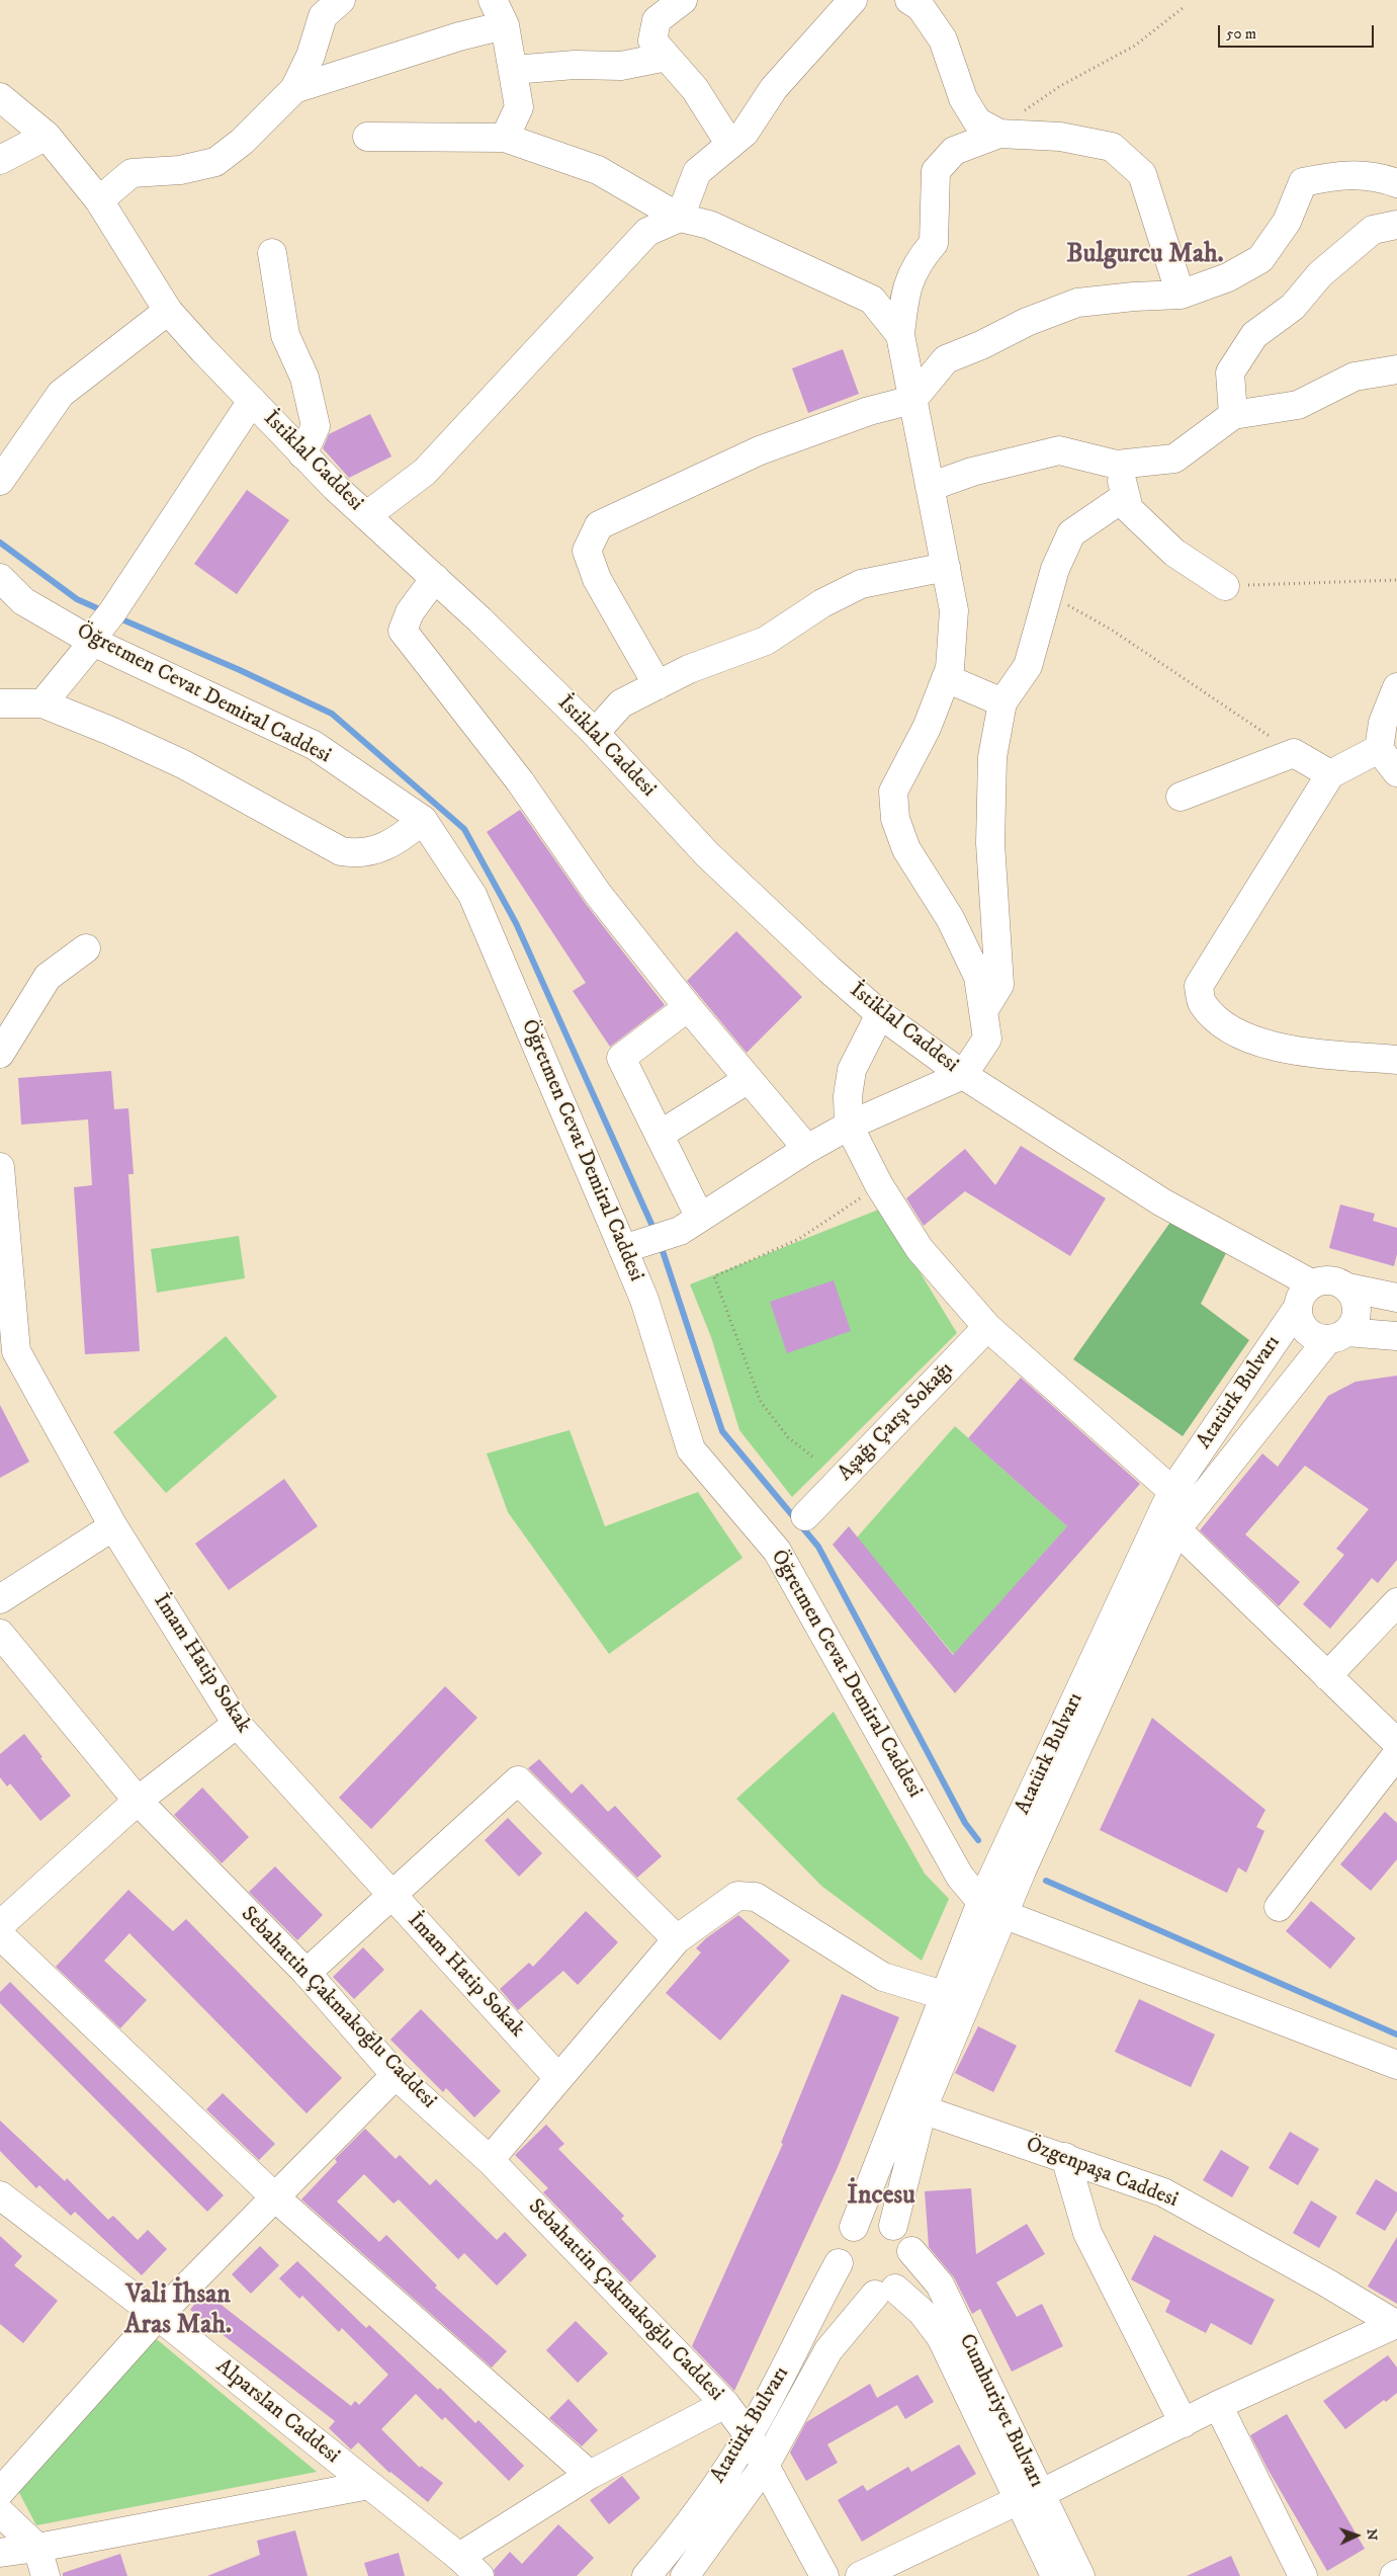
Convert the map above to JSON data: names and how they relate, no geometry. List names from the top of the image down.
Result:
{
  "streets": {
    "street": [
      "İstiklal Caddesi",
      "Öğretmen Cevat Demiral Caddesi",
      "Atatürk Bulvarı",
      "Aşağı Çarşı Sokağı",
      "İmam Hatip Sokak",
      "Sebahattin Çakmakoğlu Caddesi",
      "Özgenpaşa Caddesi",
      "Cumhuriyet Bulvarı",
      "Alparslan Caddesi"
    ]
  },
  "crossings": [
    ["İstiklal Caddesi", "Atatürk Bulvarı"],
    ["Öğretmen Cevat Demiral Caddesi", "Atatürk Bulvarı"],
    ["Atatürk Bulvarı", "Sebahattin Çakmakoğlu Caddesi"],
    ["Atatürk Bulvarı", "Özgenpaşa Caddesi"],
    ["Atatürk Bulvarı", "Cumhuriyet Bulvarı"]
  ],
  "districts": ["Bulgurcu Mah.", "İncesu", "Vali İhsan Aras Mah."],
  "scale_bar": "50 m",
  "north": "right"
}
